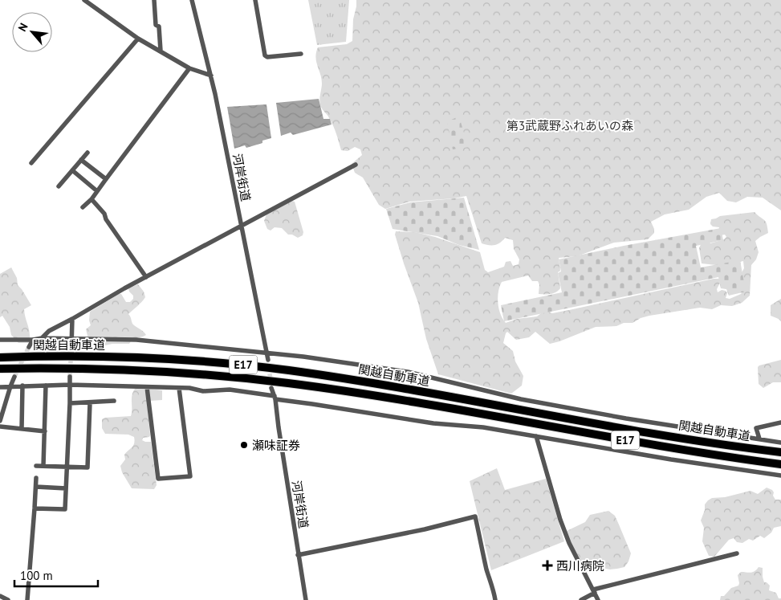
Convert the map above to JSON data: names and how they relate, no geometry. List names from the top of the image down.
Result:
{
  "streets": {
    "highway": ["関越自動車道", "E17"],
    "street": ["河岸街道"]
  },
  "parks": ["第3武蔵野ふれあいの森"],
  "places": {
    "other": ["瀬味証券"],
    "health": ["西川病院"]
  },
  "scale_bar": "100 m",
  "north": "top left"
}
